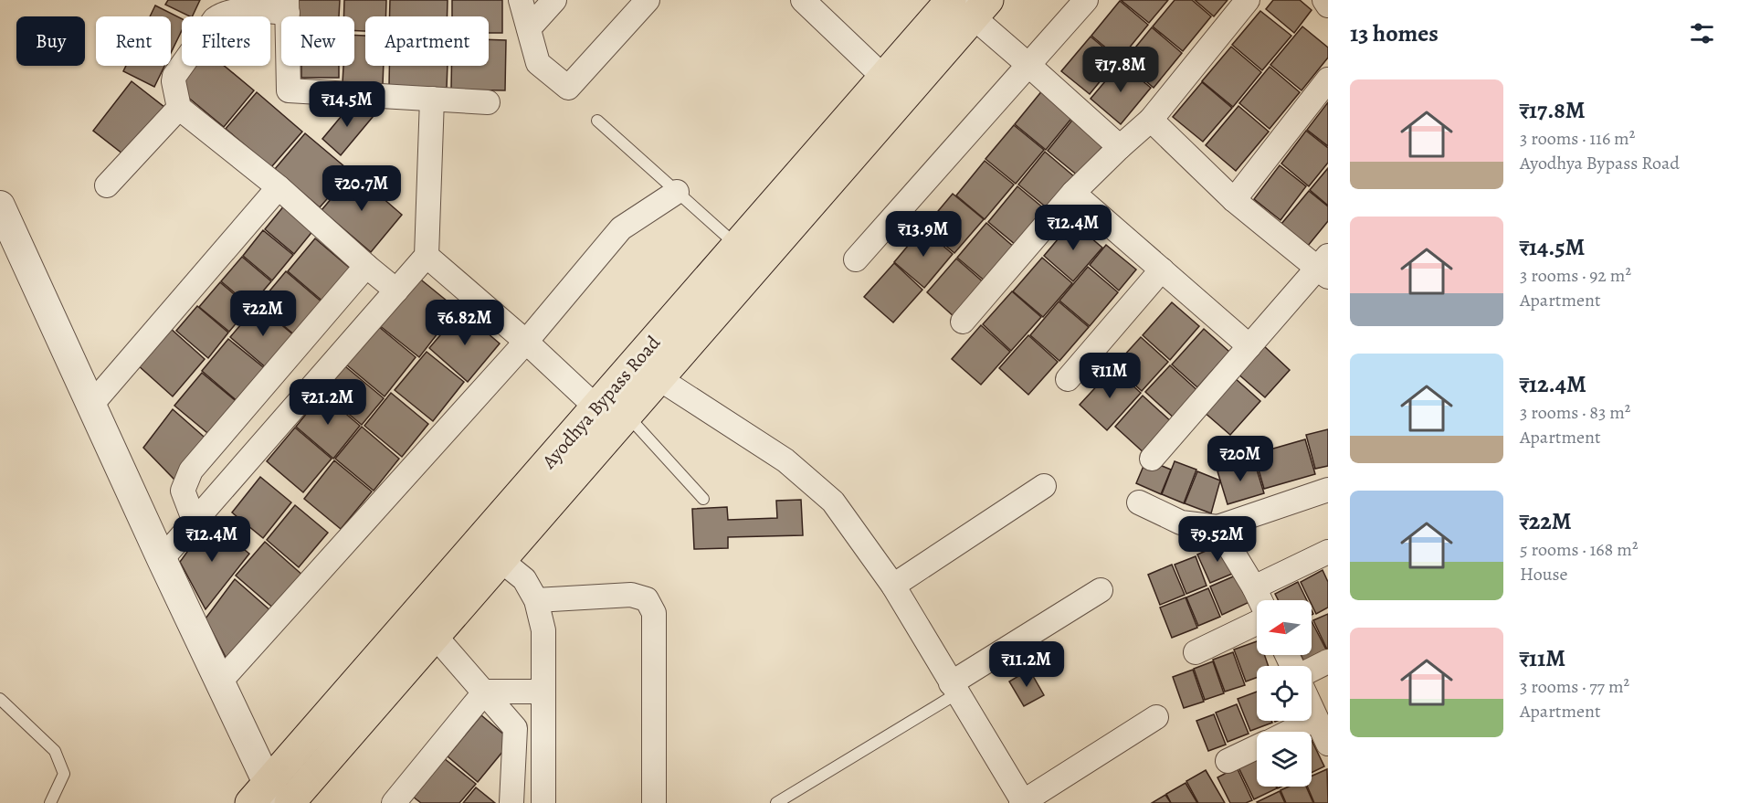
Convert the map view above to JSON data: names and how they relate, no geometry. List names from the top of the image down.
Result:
{
  "streets": {
    "main road": ["Ayodhya Bypass Road"]
  },
  "north": "left",
  "page": {
    "heading": "13 homes",
    "chip": [
      "Buy",
      "Rent",
      "Filters",
      "New",
      "Apartment"
    ],
    "price": [
      "₹17.8M",
      "₹14.5M",
      "₹20.7M",
      "₹12.4M",
      "₹13.9M",
      "₹22M",
      "₹6.82M",
      "₹11M",
      "₹21.2M",
      "₹20M",
      "₹12.4M",
      "₹9.52M",
      "₹11.2M"
    ],
    "list": [
      {
        "name": "₹17.8M",
        "note": "3 rooms · 116 m² · Ayodhya Bypass Road"
      },
      {
        "name": "₹14.5M",
        "note": "3 rooms · 92 m² · Apartment"
      },
      {
        "name": "₹12.4M",
        "note": "3 rooms · 83 m² · Apartment"
      },
      {
        "name": "₹22M",
        "note": "5 rooms · 168 m² · House"
      },
      {
        "name": "₹11M",
        "note": "3 rooms · 77 m² · Apartment"
      }
    ]
  }
}
